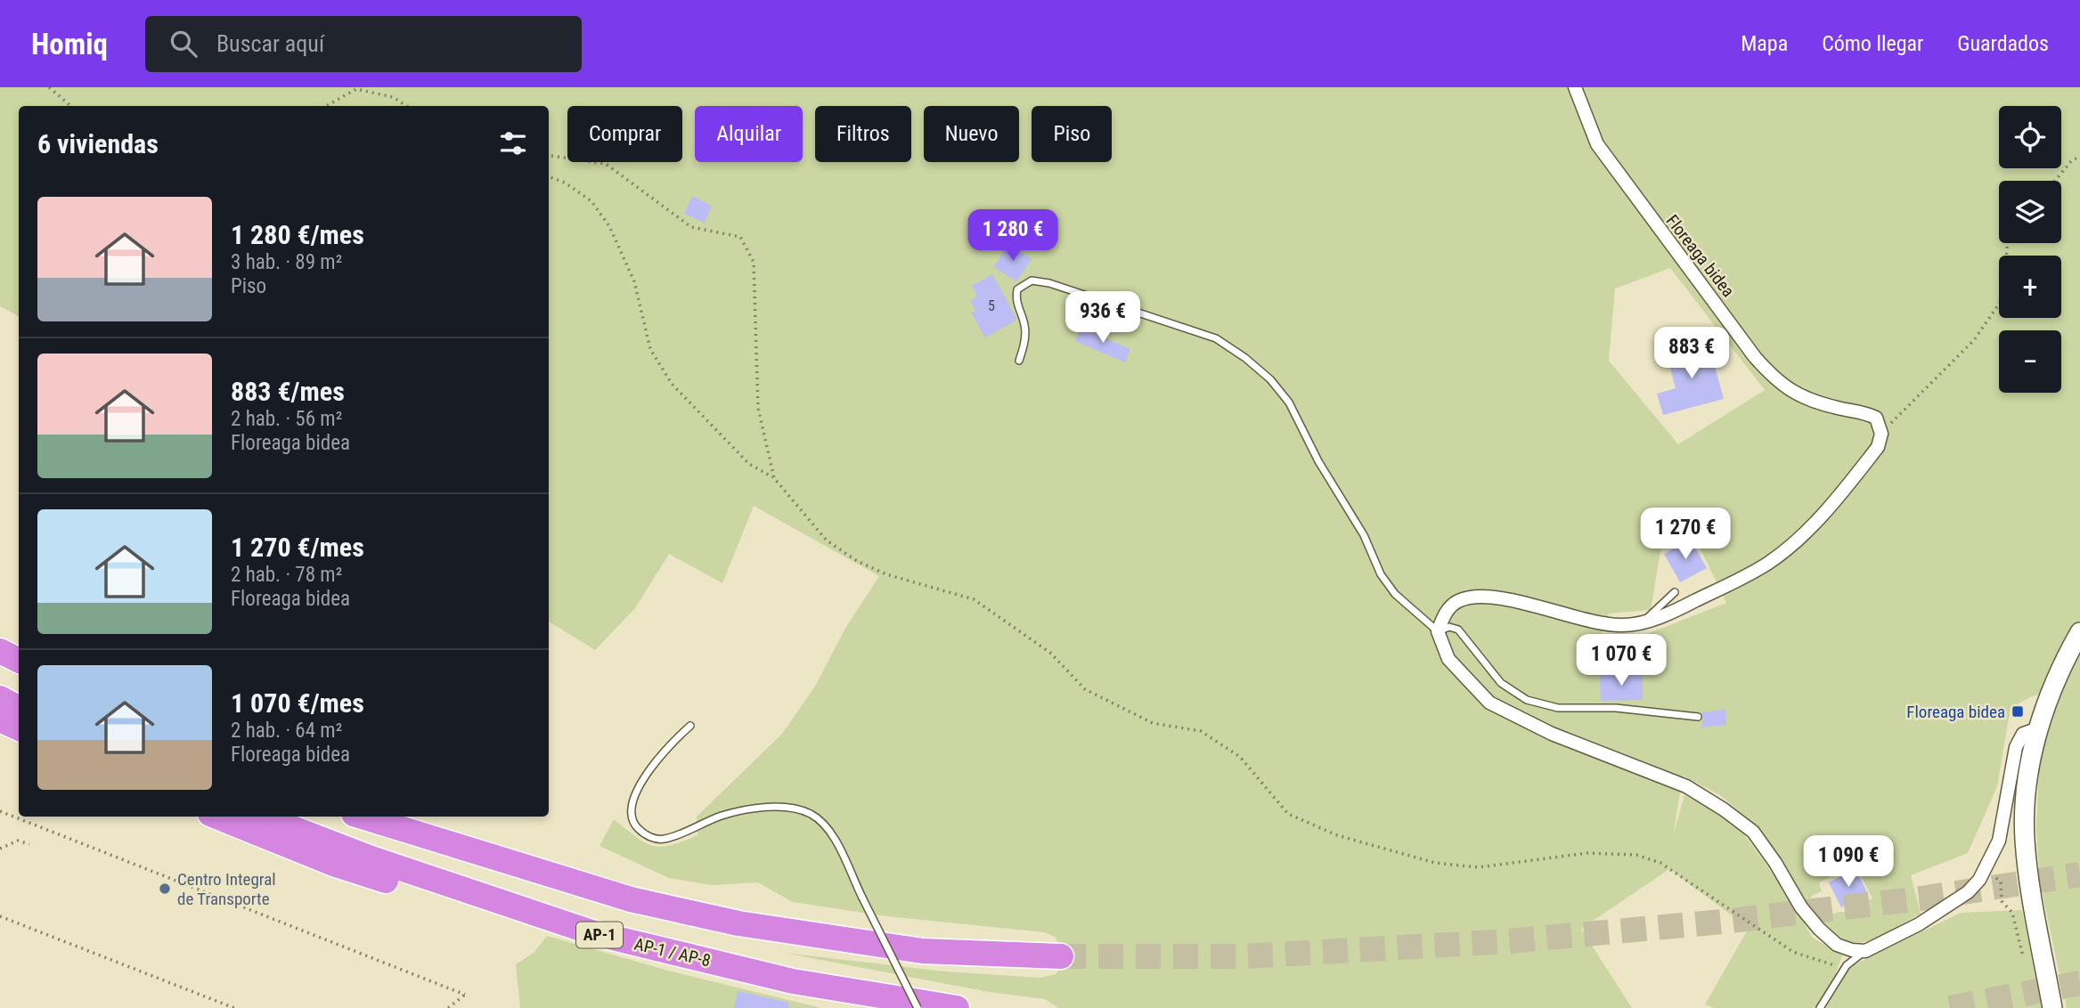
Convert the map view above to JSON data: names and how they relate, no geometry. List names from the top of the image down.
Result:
{
  "streets": {
    "highway": ["AP-1", "AP-1 / AP-8"],
    "street": ["Floreaga bidea"]
  },
  "places": {
    "transit": ["Floreaga bidea"],
    "other": ["Centro Integral de Transporte"]
  },
  "house_numbers": ["5"],
  "page": {
    "header": "Homiq",
    "search": "Buscar aquí",
    "nav": ["Mapa", "Cómo llegar", "Guardados"],
    "map_buttons": ["+", "−"],
    "chip": [
      "Comprar",
      "Alquilar",
      "Filtros",
      "Nuevo",
      "Piso"
    ],
    "heading": "6 viviendas",
    "list": [
      {
        "name": "1 280 €/mes",
        "note": "3 hab. · 89 m² · Piso"
      },
      {
        "name": "883 €/mes",
        "note": "2 hab. · 56 m² · Floreaga bidea"
      },
      {
        "name": "1 270 €/mes",
        "note": "2 hab. · 78 m² · Floreaga bidea"
      },
      {
        "name": "1 070 €/mes",
        "note": "2 hab. · 64 m² · Floreaga bidea"
      }
    ],
    "price": [
      "1 280 €",
      "936 €",
      "883 €",
      "1 270 €",
      "1 070 €",
      "1 090 €"
    ]
  }
}
